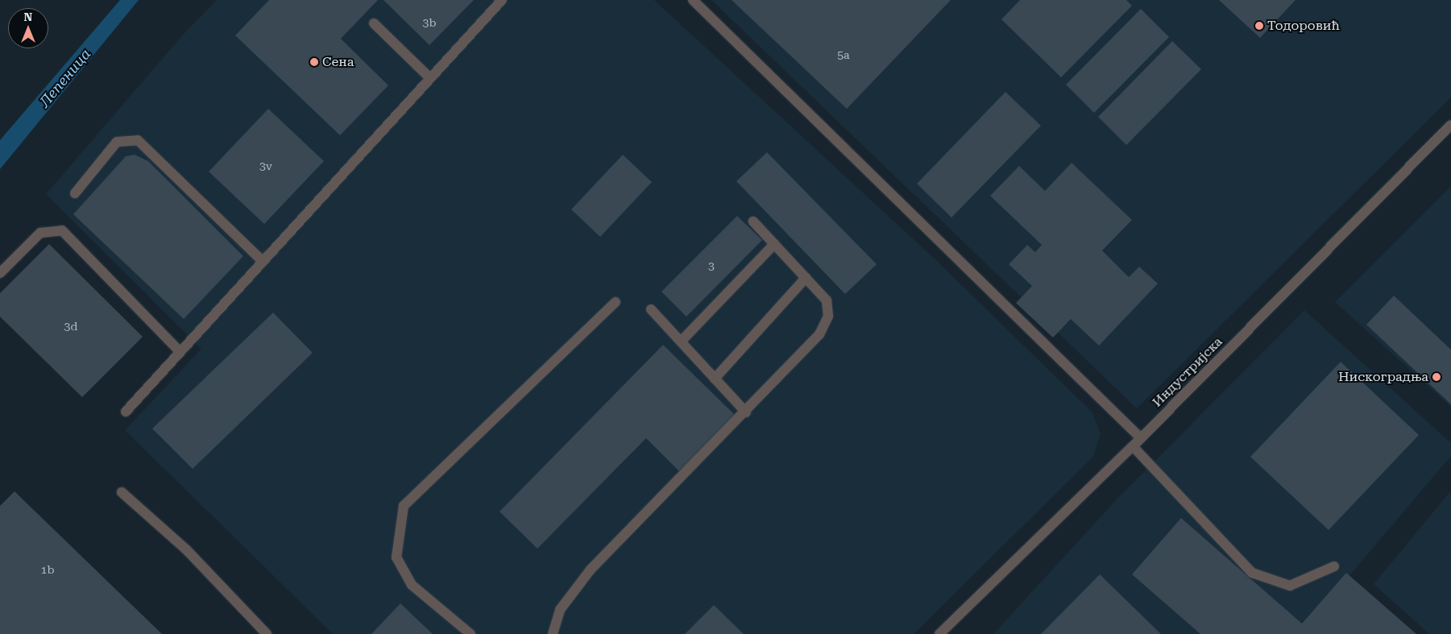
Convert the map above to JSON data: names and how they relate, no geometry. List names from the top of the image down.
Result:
{
  "streets": {
    "street": ["Индустријска"]
  },
  "water": ["Лепеница"],
  "places": ["Тодоровић", "Сена", "Нискоградња"],
  "house_numbers": [
    "3b",
    "5a",
    "3v",
    "3",
    "3d",
    "1b"
  ],
  "north": "top"
}
